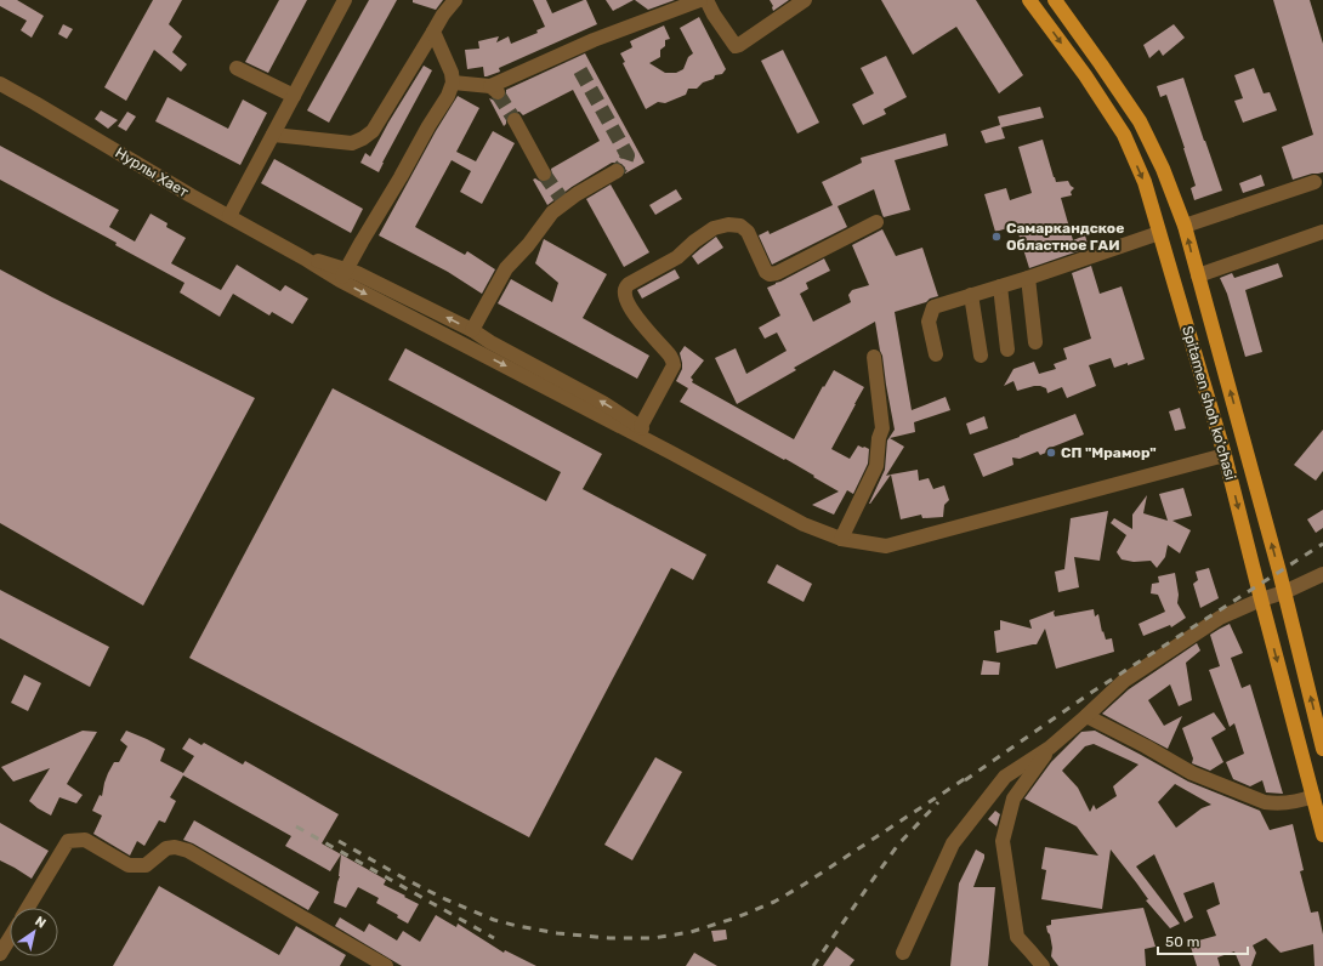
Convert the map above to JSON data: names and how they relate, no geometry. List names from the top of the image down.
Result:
{
  "streets": {
    "main road": ["Spitamen shoh ko'chasi"],
    "street": ["Нурлы Хает"]
  },
  "places": ["Самаркандское Областное ГАИ", "СП \"Мрамор\""],
  "scale_bar": "50 m",
  "north": "top right"
}
